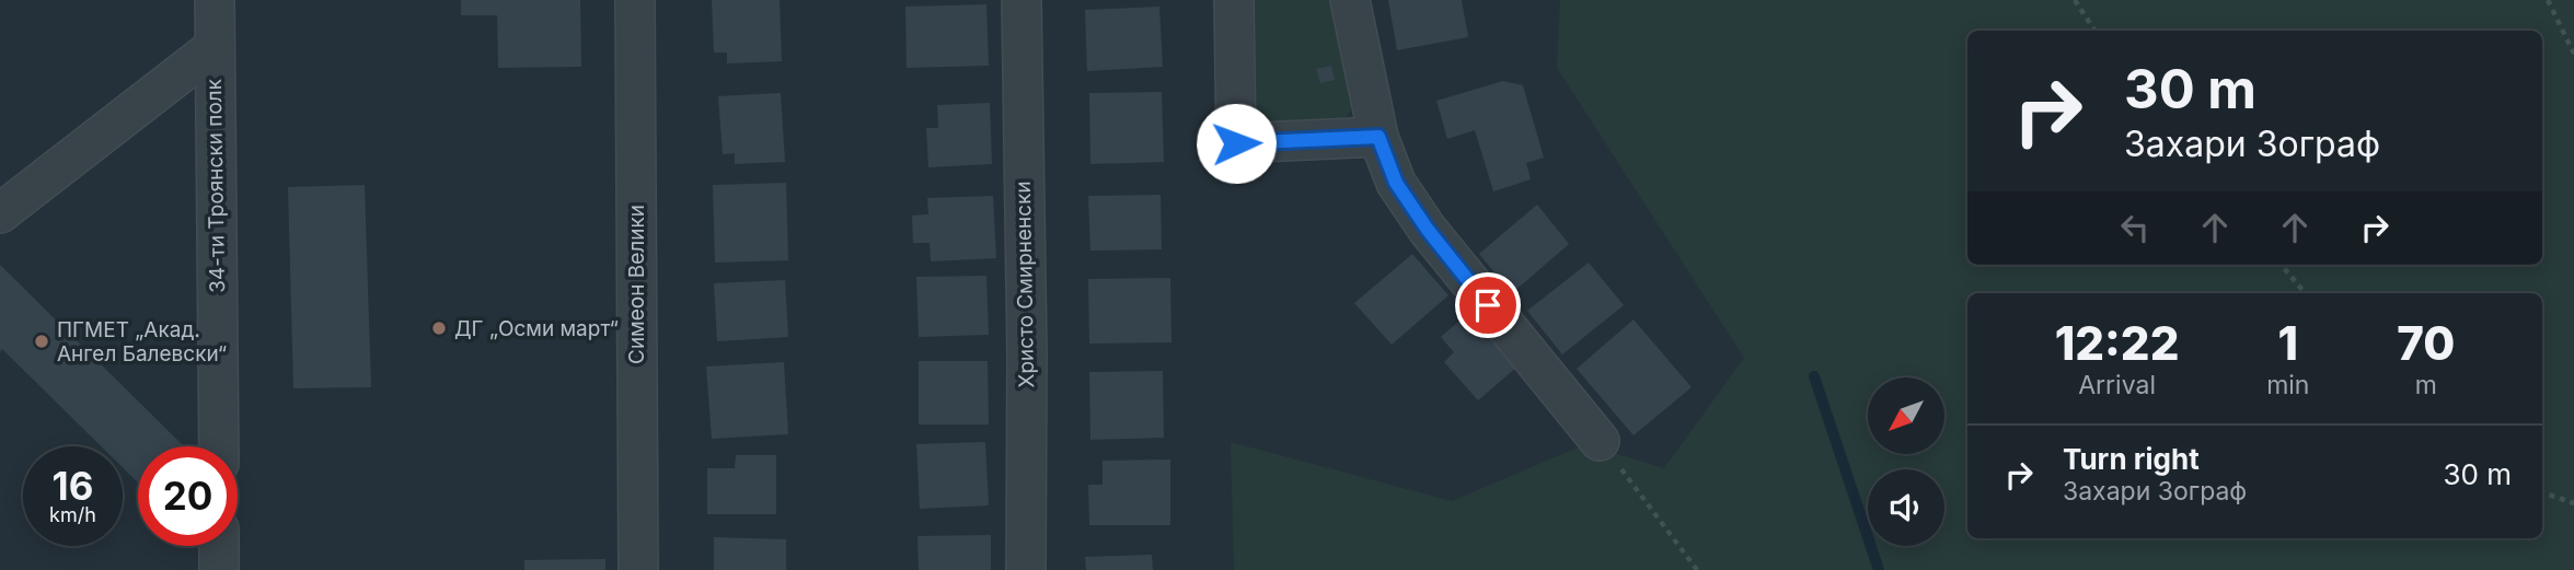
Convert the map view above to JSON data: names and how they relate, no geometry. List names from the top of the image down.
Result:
{
  "streets": {
    "street": ["34-ти Троянски полк", "Симеон Велики", "Христо Смирненски"]
  },
  "places": ["ДГ „Осми март“", "ПГМЕТ „Акад. Ангел Балевски“"],
  "north": "bottom left",
  "page": {
    "turn": ["30 m", "Захари Зограф"],
    "eta": [
      "12:22",
      "Arrival",
      "1",
      "min",
      "70",
      "m"
    ],
    "list": [
      {
        "name": "Turn right",
        "note": "Захари Зограф",
        "value": "30 m"
      }
    ],
    "speed": "16 km/h",
    "limit": "20"
  }
}
